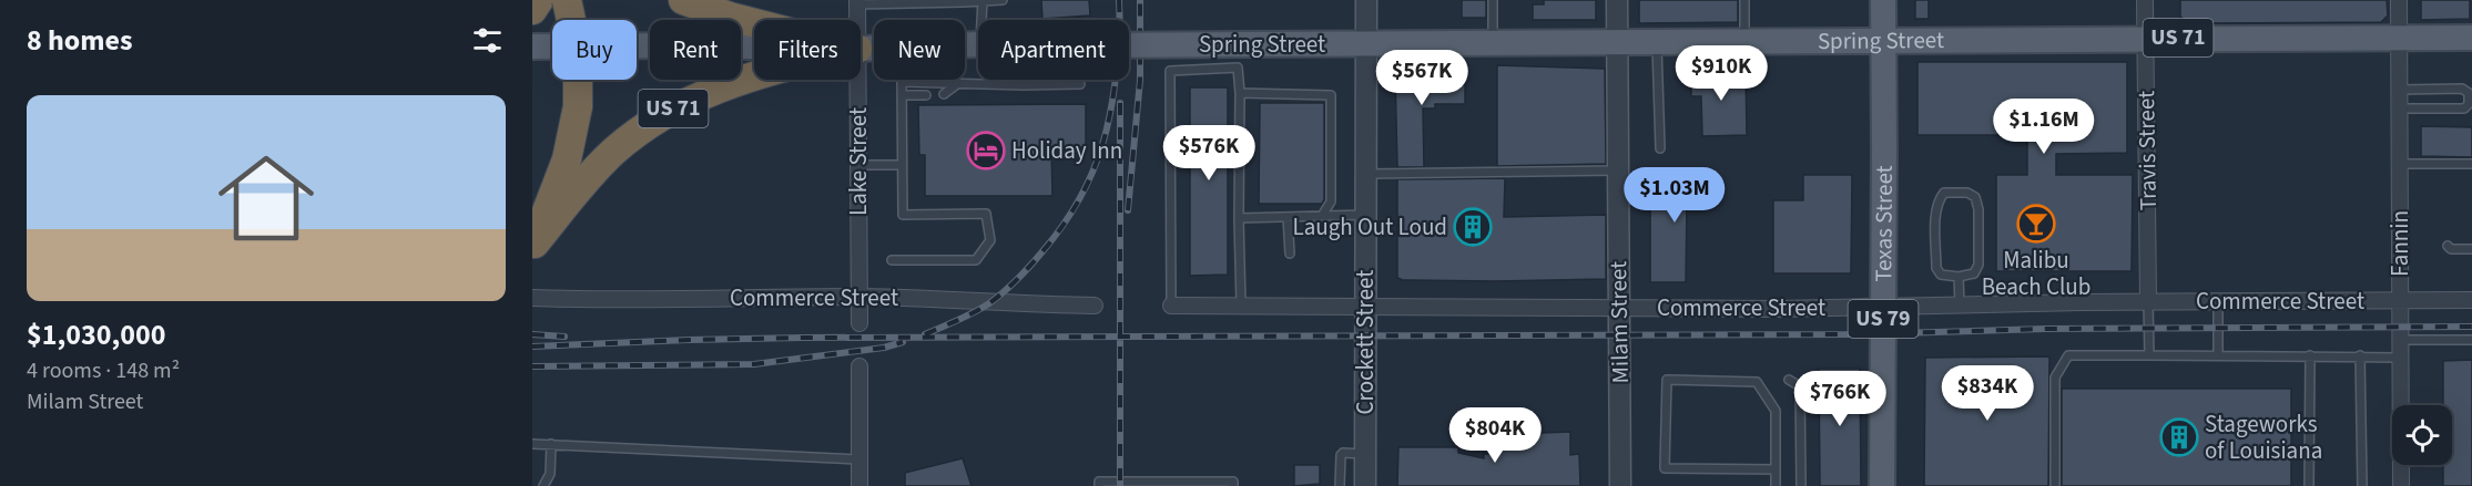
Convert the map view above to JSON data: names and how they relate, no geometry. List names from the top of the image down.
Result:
{
  "streets": {
    "highway": ["US 71"],
    "main road": ["Spring Street", "Texas Street", "US 79"],
    "street": [
      "Travis Street",
      "Lake Street",
      "Fannin",
      "Commerce Street",
      "Milam Street",
      "Crockett Street"
    ]
  },
  "crossings": [
    ["Spring Street", "Travis Street"],
    ["Spring Street", "Texas Street"],
    ["Spring Street", "Fannin"],
    ["Spring Street", "Milam Street"],
    ["Spring Street", "Crockett Street"],
    ["Travis Street", "Commerce Street"],
    ["Lake Street", "Commerce Street"],
    ["Fannin", "Commerce Street"],
    ["Commerce Street", "Milam Street"],
    ["Commerce Street", "Crockett Street"]
  ],
  "places": {
    "hotel": ["Holiday Inn"],
    "bar": ["Malibu Beach Club"],
    "building": ["Laugh Out Loud", "Stageworks of Louisiana"]
  },
  "page": {
    "heading": "8 homes",
    "chip": [
      "Buy",
      "Rent",
      "Filters",
      "New",
      "Apartment"
    ],
    "price": [
      "$910K",
      "$567K",
      "$1.16M",
      "$576K",
      "$1.03M",
      "$834K",
      "$766K",
      "$804K"
    ],
    "list": [
      {
        "name": "$1,030,000",
        "note": "4 rooms · 148 m² · Milam Street"
      }
    ]
  }
}
